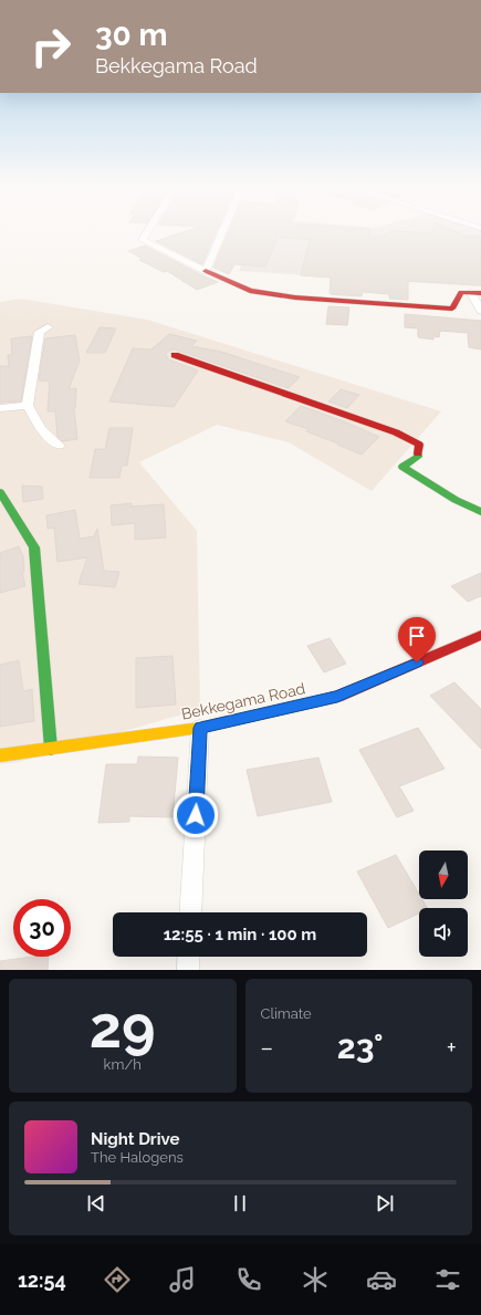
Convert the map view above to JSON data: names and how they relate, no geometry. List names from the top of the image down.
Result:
{
  "streets": {
    "street": ["Bekkegama Road"]
  },
  "north": "bottom",
  "page": {
    "turn": ["30 m", "Bekkegama Road"],
    "limit": "30",
    "trip": "12:55 · 1 min · 100 m",
    "tile": [
      ["29", "km/h"],
      "Climate"
    ],
    "heat": ["−", "23°", "+"],
    "song": ["Night Drive", "The Halogens"],
    "tabs": "12:54"
  }
}
